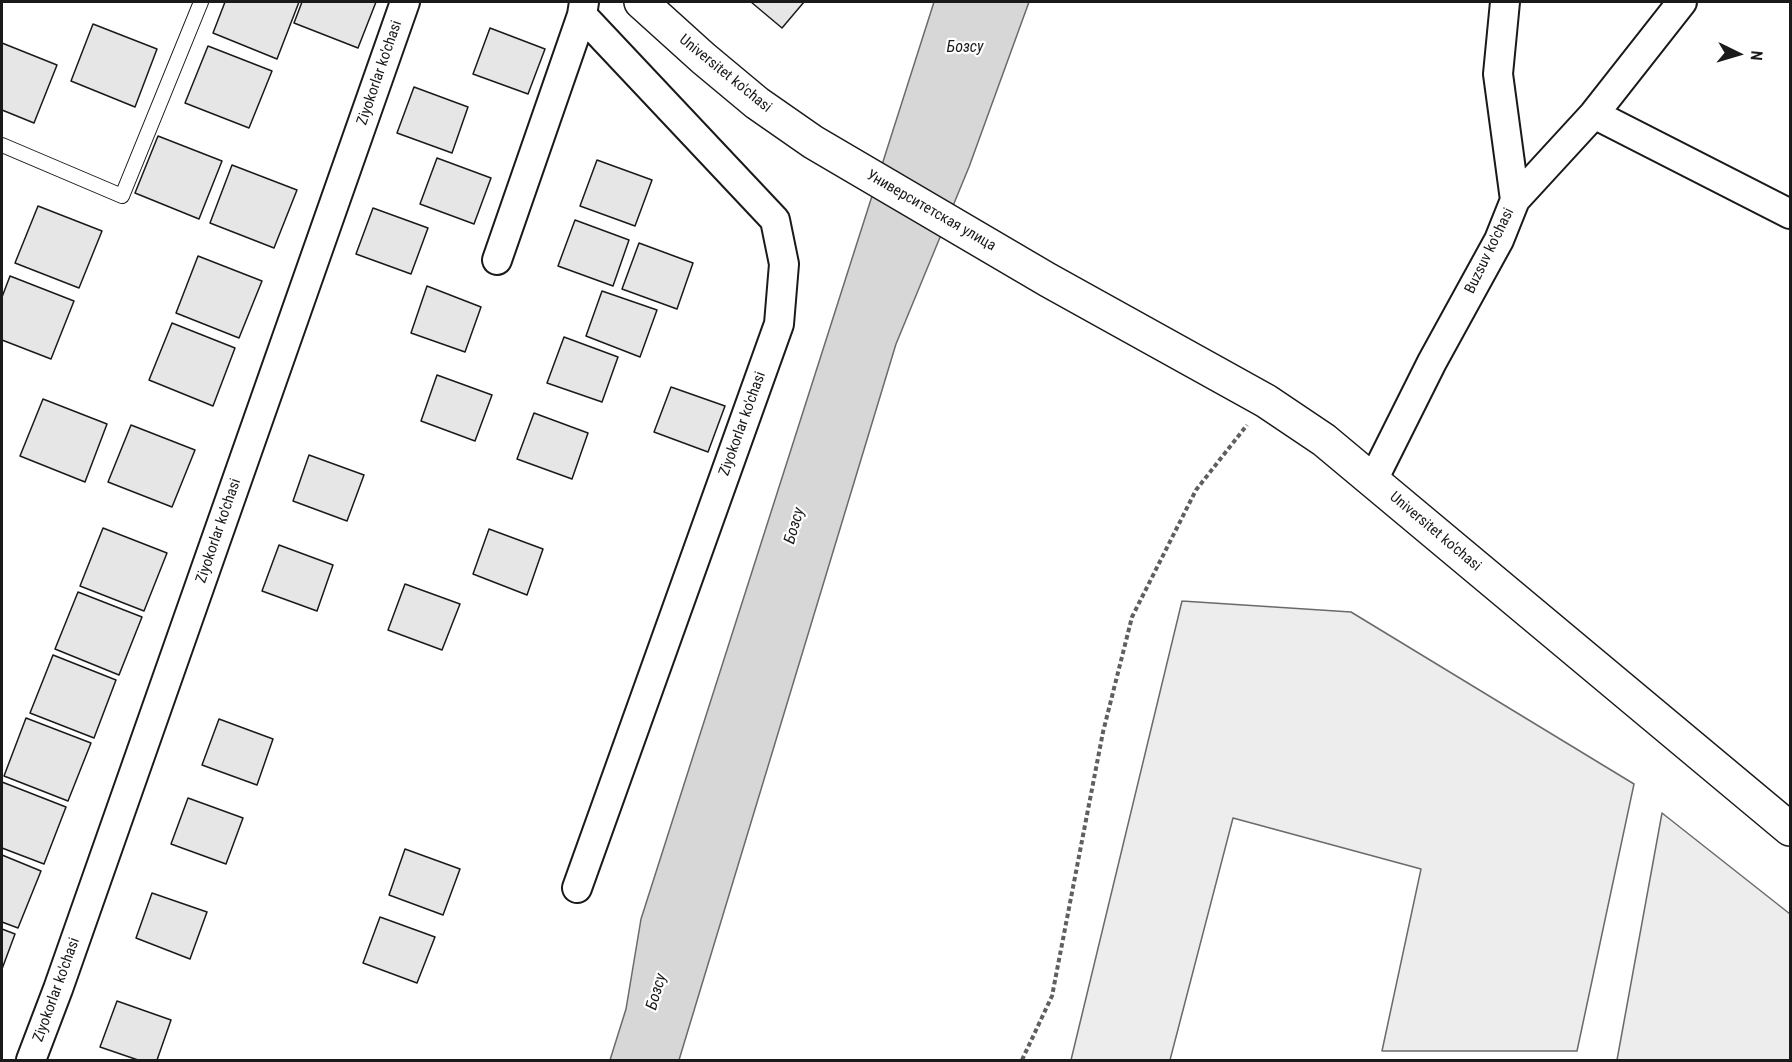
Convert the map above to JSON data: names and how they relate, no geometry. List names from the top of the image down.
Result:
{
  "streets": {
    "main road": ["Universitet ko'chasi", "Университетская улица"],
    "street": ["Ziyokorlar ko'chasi", "Buzsuv ko'chasi"]
  },
  "crossings": [
    ["Universitet ko'chasi", "Университетская улица"],
    ["Universitet ko'chasi", "Buzsuv ko'chasi"]
  ],
  "water": ["Бозсу"],
  "north": "right"
}
